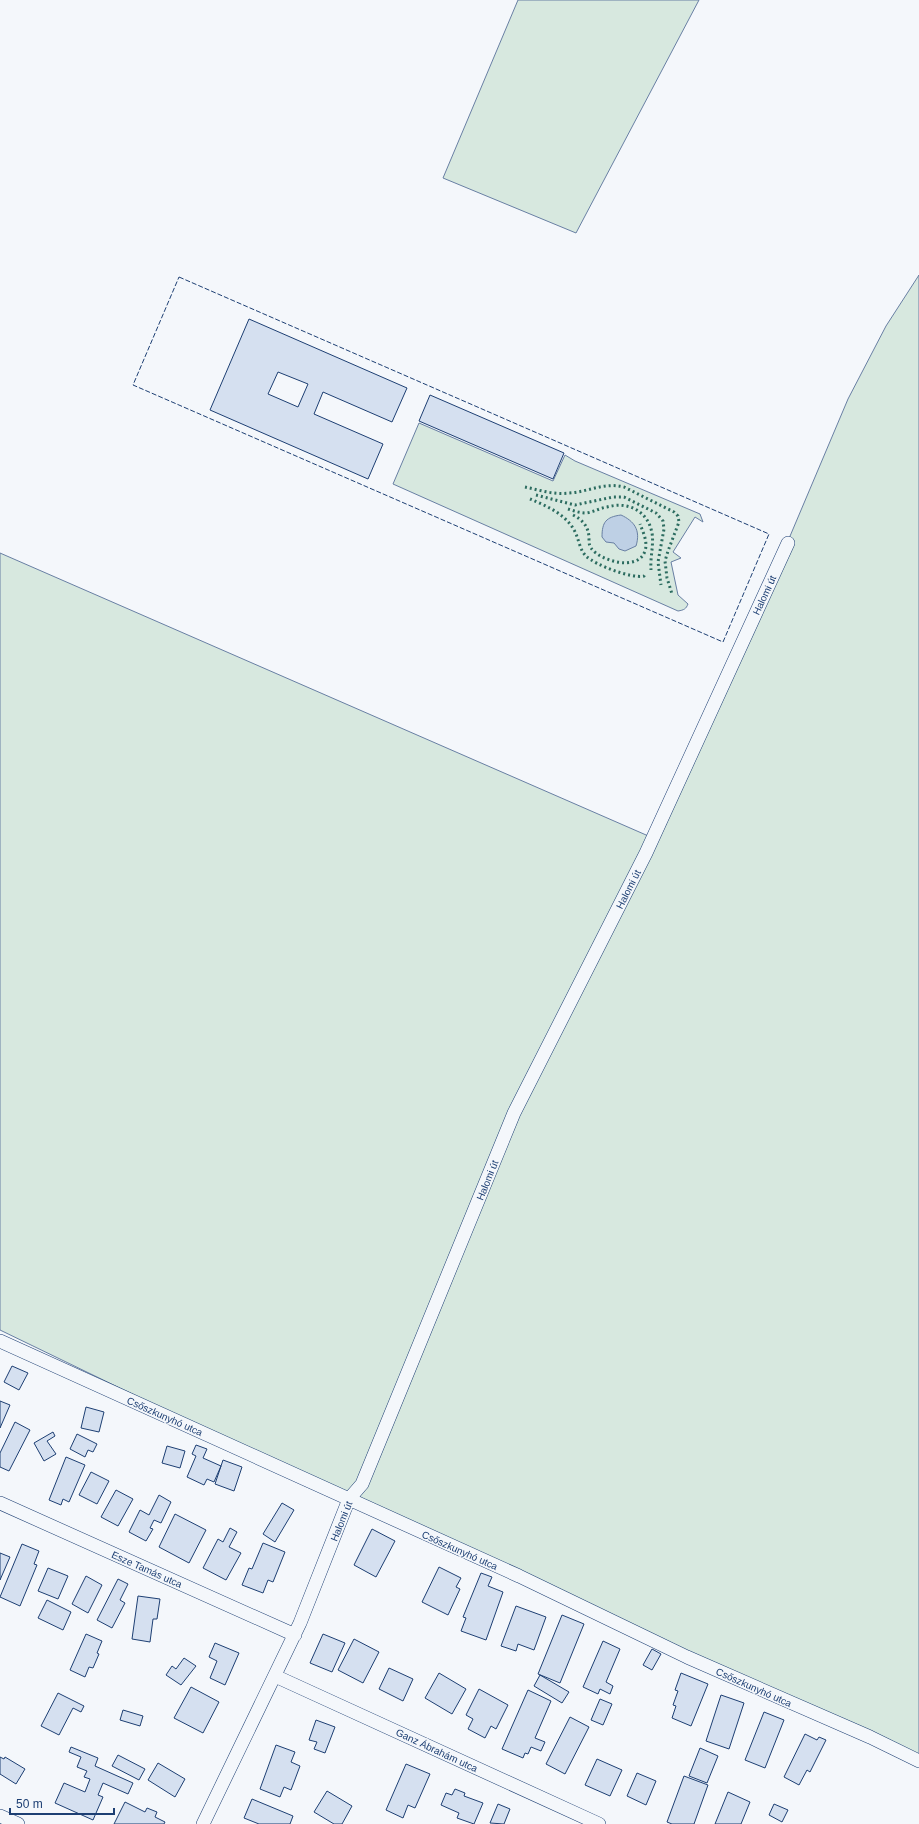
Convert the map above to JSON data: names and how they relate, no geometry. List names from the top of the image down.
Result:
{
  "streets": {
    "street": [
      "Halomi út",
      "Csőszkunyhó utca",
      "Esze Tamás utca",
      "Ganz Ábrahám utca"
    ]
  },
  "crossings": [
    ["Halomi út", "Csőszkunyhó utca"],
    ["Halomi út", "Esze Tamás utca"],
    ["Halomi út", "Ganz Ábrahám utca"]
  ],
  "scale_bar": "50 m"
}
